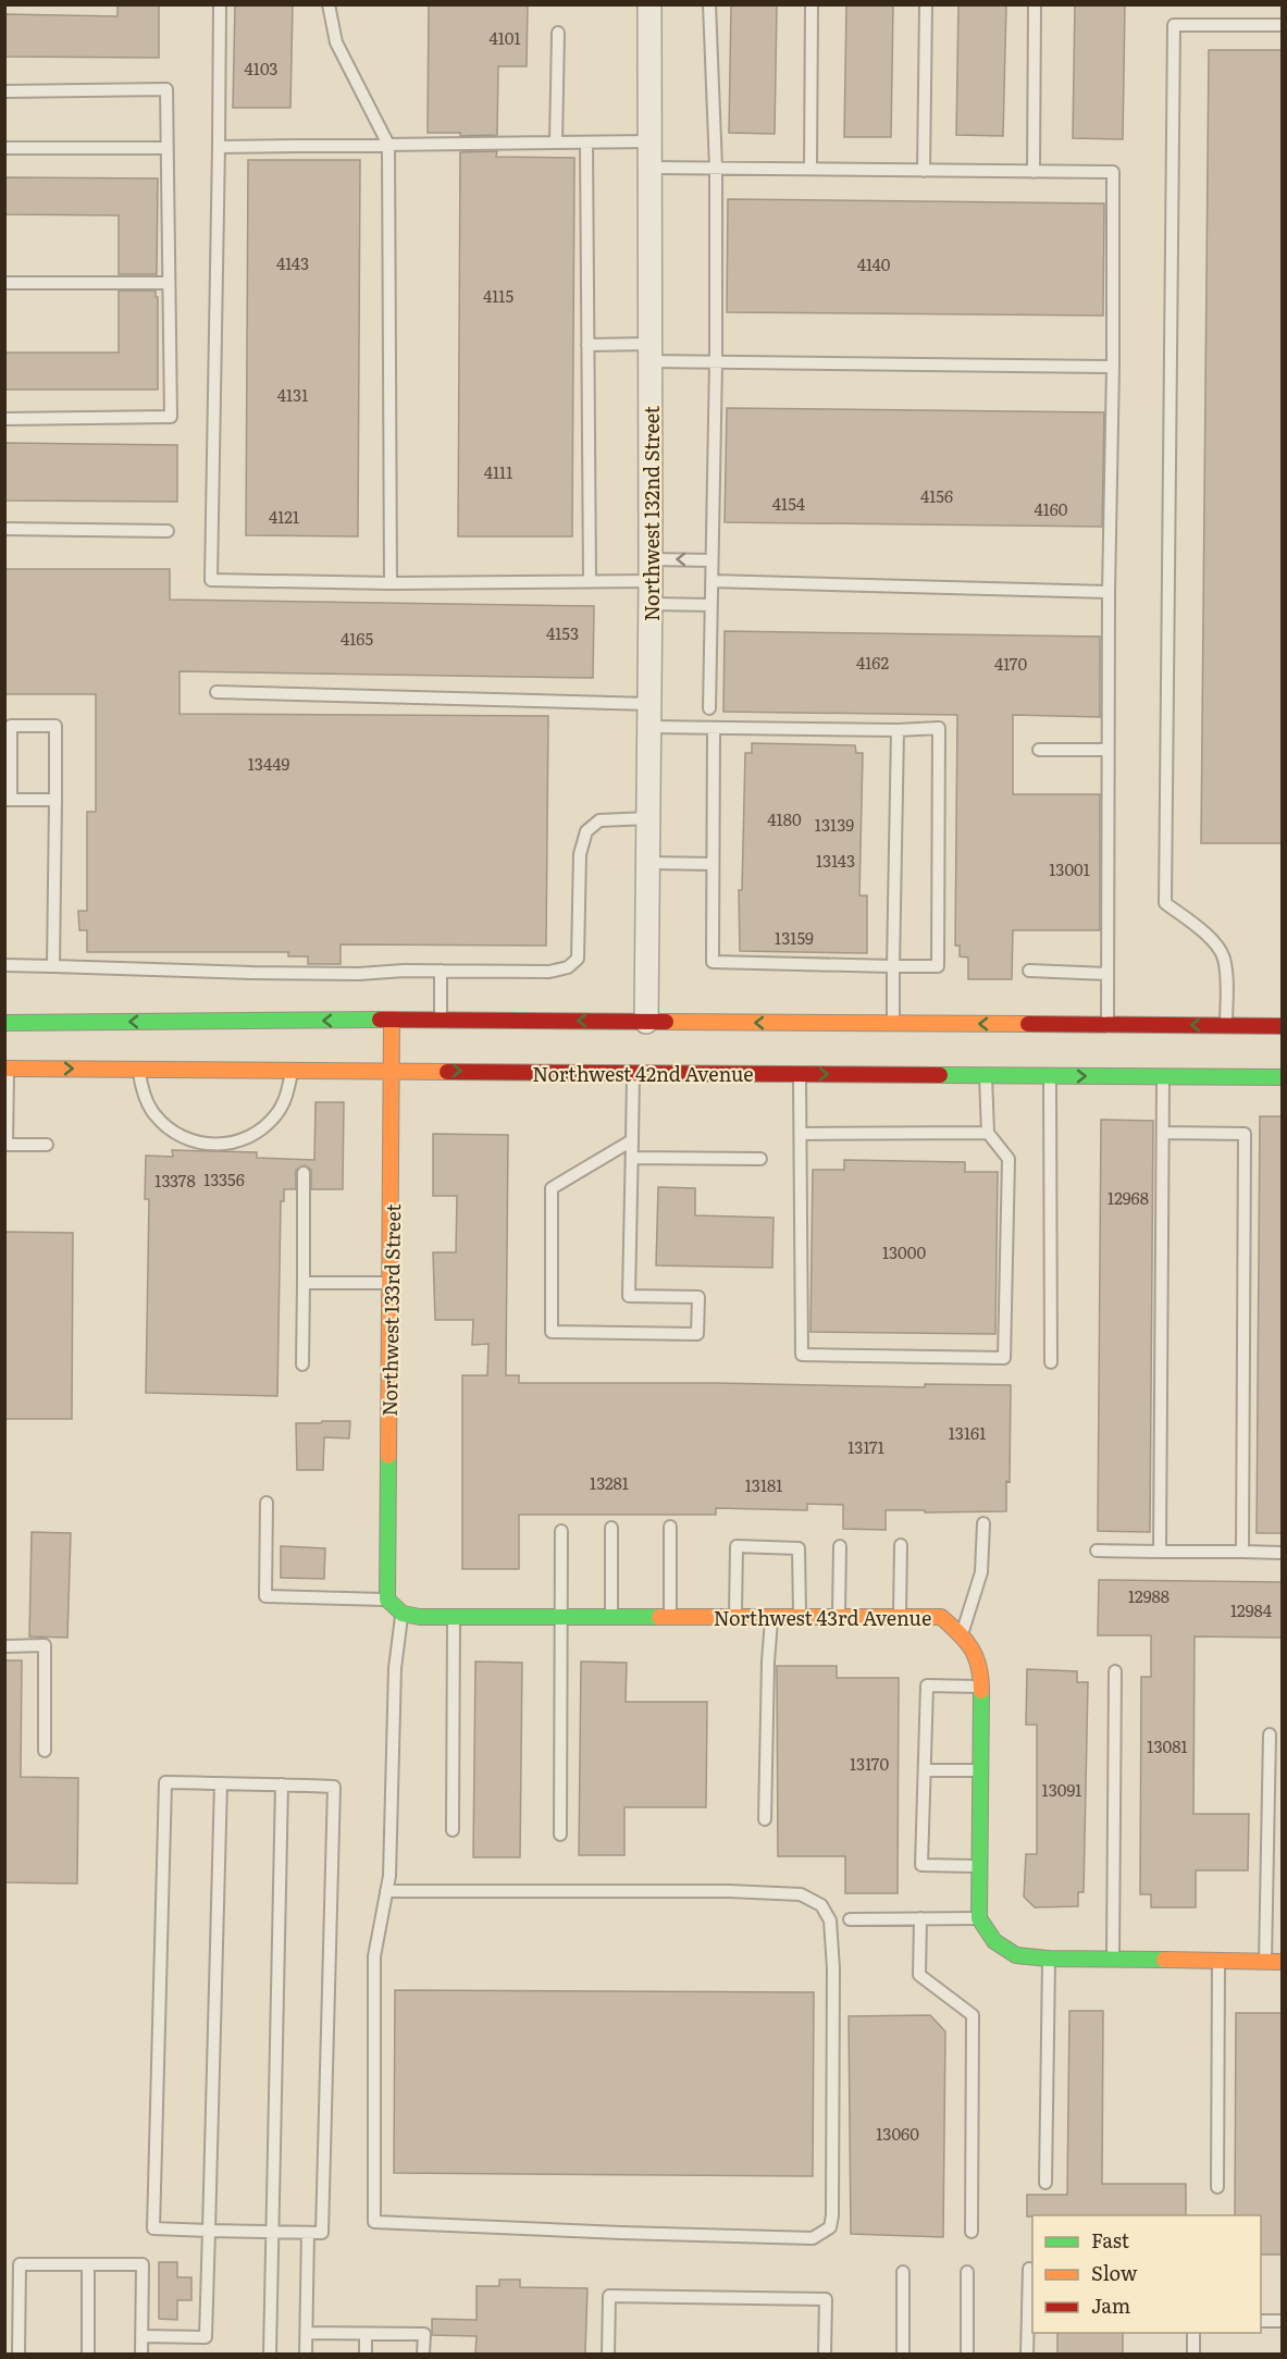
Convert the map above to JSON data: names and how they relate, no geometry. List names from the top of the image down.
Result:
{
  "streets": {
    "main road": ["Northwest 42nd Avenue", "Northwest 133rd Street", "Northwest 43rd Avenue"],
    "street": ["Northwest 132nd Street"]
  },
  "crossings": [
    ["Northwest 42nd Avenue", "Northwest 133rd Street"]
  ],
  "house_numbers": [
    "4101",
    "4103",
    "4143",
    "4140",
    "4115",
    "4131",
    "4111",
    "4156",
    "4154",
    "4160",
    "4121",
    "4153",
    "4165",
    "4162",
    "4170",
    "13449",
    "4180",
    "13139",
    "13143",
    "13001",
    "13159",
    "13356",
    "13378",
    "12968",
    "13000",
    "13161",
    "13171",
    "13281",
    "13181",
    "12988",
    "12984",
    "13081",
    "13170",
    "13091",
    "13060"
  ],
  "legend": ["Fast", "Slow", "Jam"]
}
